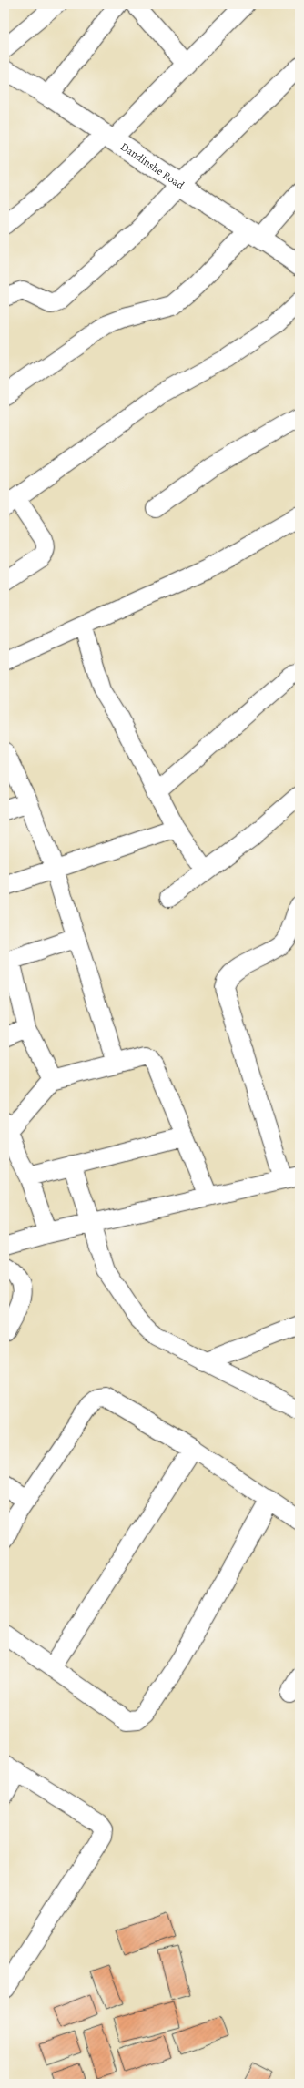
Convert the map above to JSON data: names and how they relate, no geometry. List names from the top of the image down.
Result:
{
  "streets": {
    "street": ["Dandinshe Road"]
  }
}
